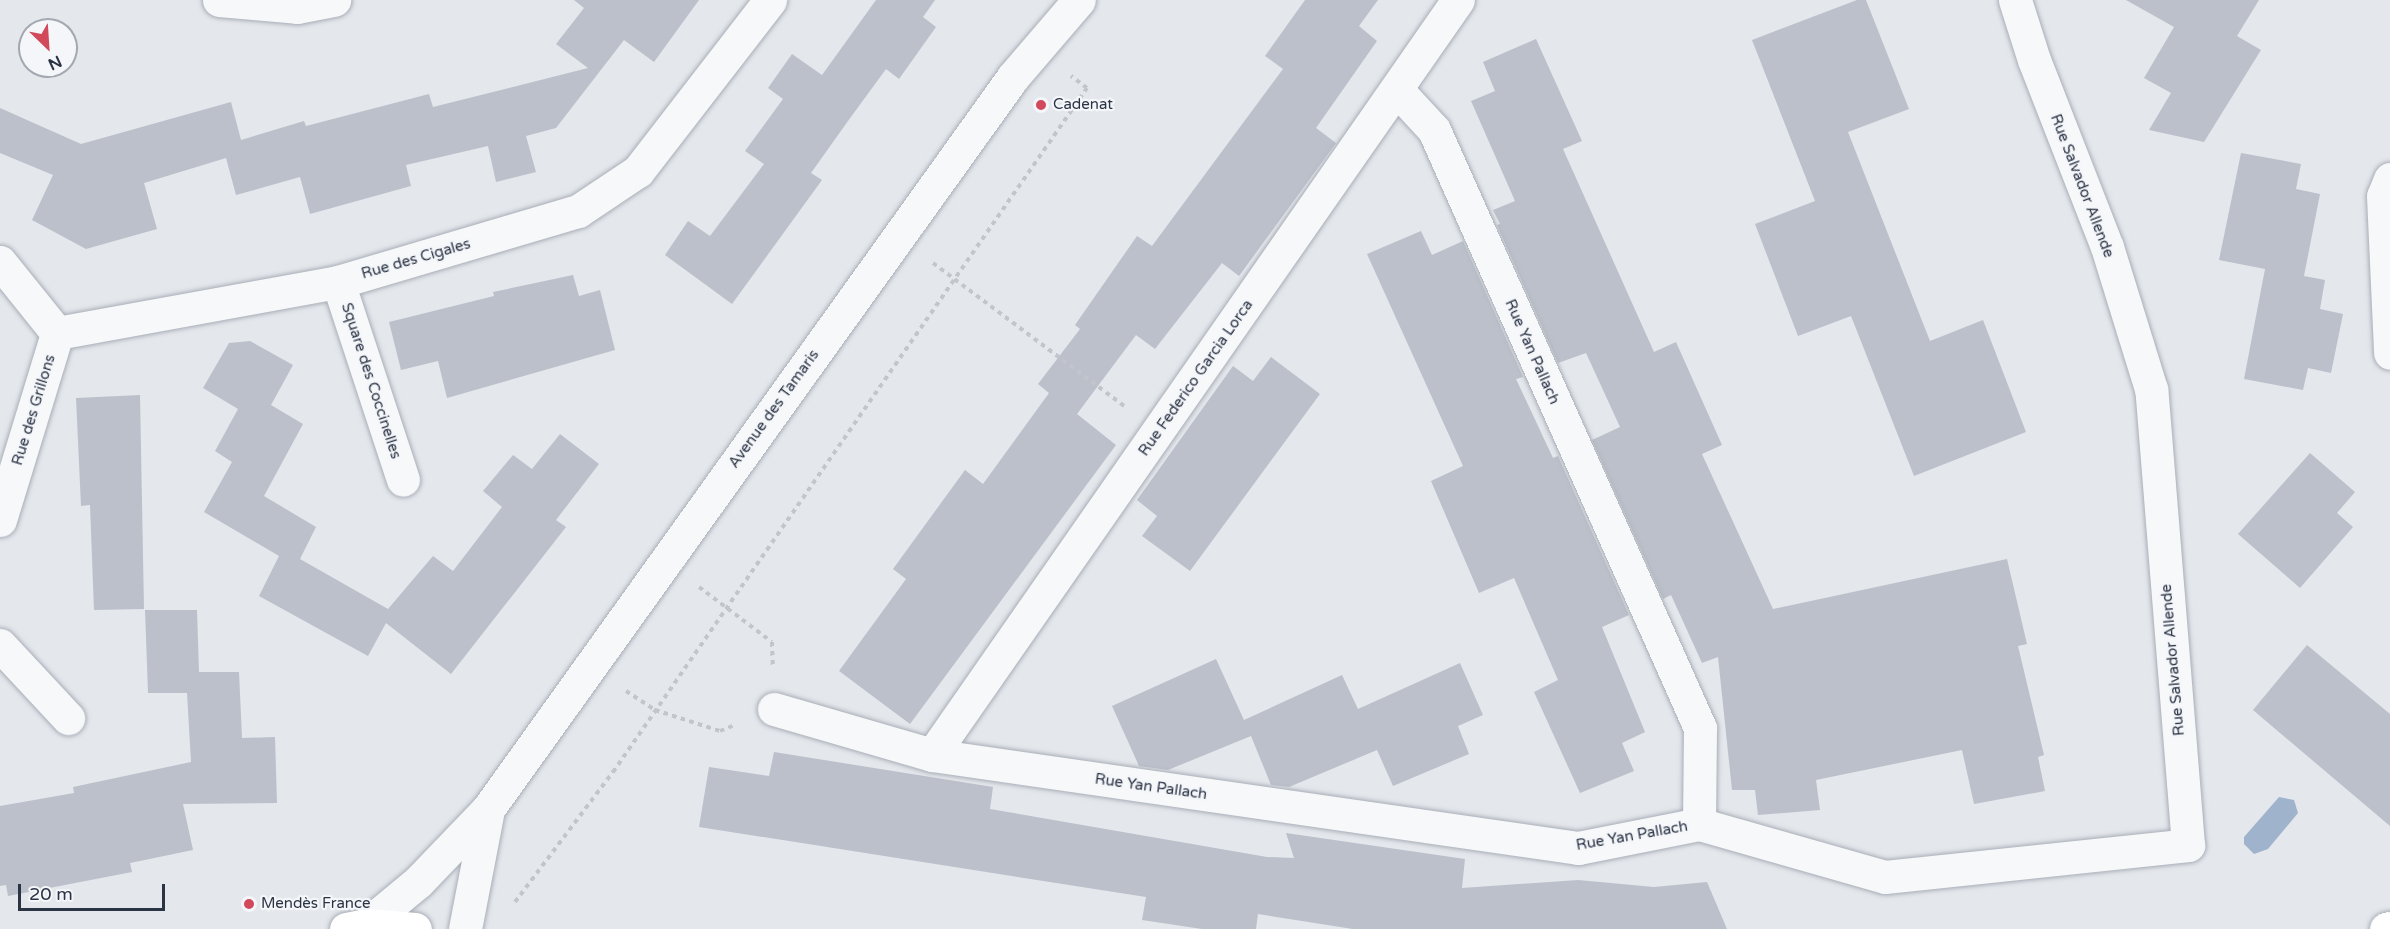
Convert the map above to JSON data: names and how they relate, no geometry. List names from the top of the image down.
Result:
{
  "streets": {
    "street": [
      "Rue Salvador Allende",
      "Rue des Cigales",
      "Rue Yan Pallach",
      "Rue Federico Garcia Lorca",
      "Square des Coccinelles",
      "Avenue des Tamaris",
      "Rue des Grillons"
    ]
  },
  "crossings": [
    ["Rue Salvador Allende", "Rue Yan Pallach"],
    ["Rue des Cigales", "Square des Coccinelles"],
    ["Rue des Cigales", "Rue des Grillons"],
    ["Rue Yan Pallach", "Rue Federico Garcia Lorca"]
  ],
  "places": ["Cadenat", "Mendès France"],
  "scale_bar": "20 m",
  "north": "bottom right"
}
